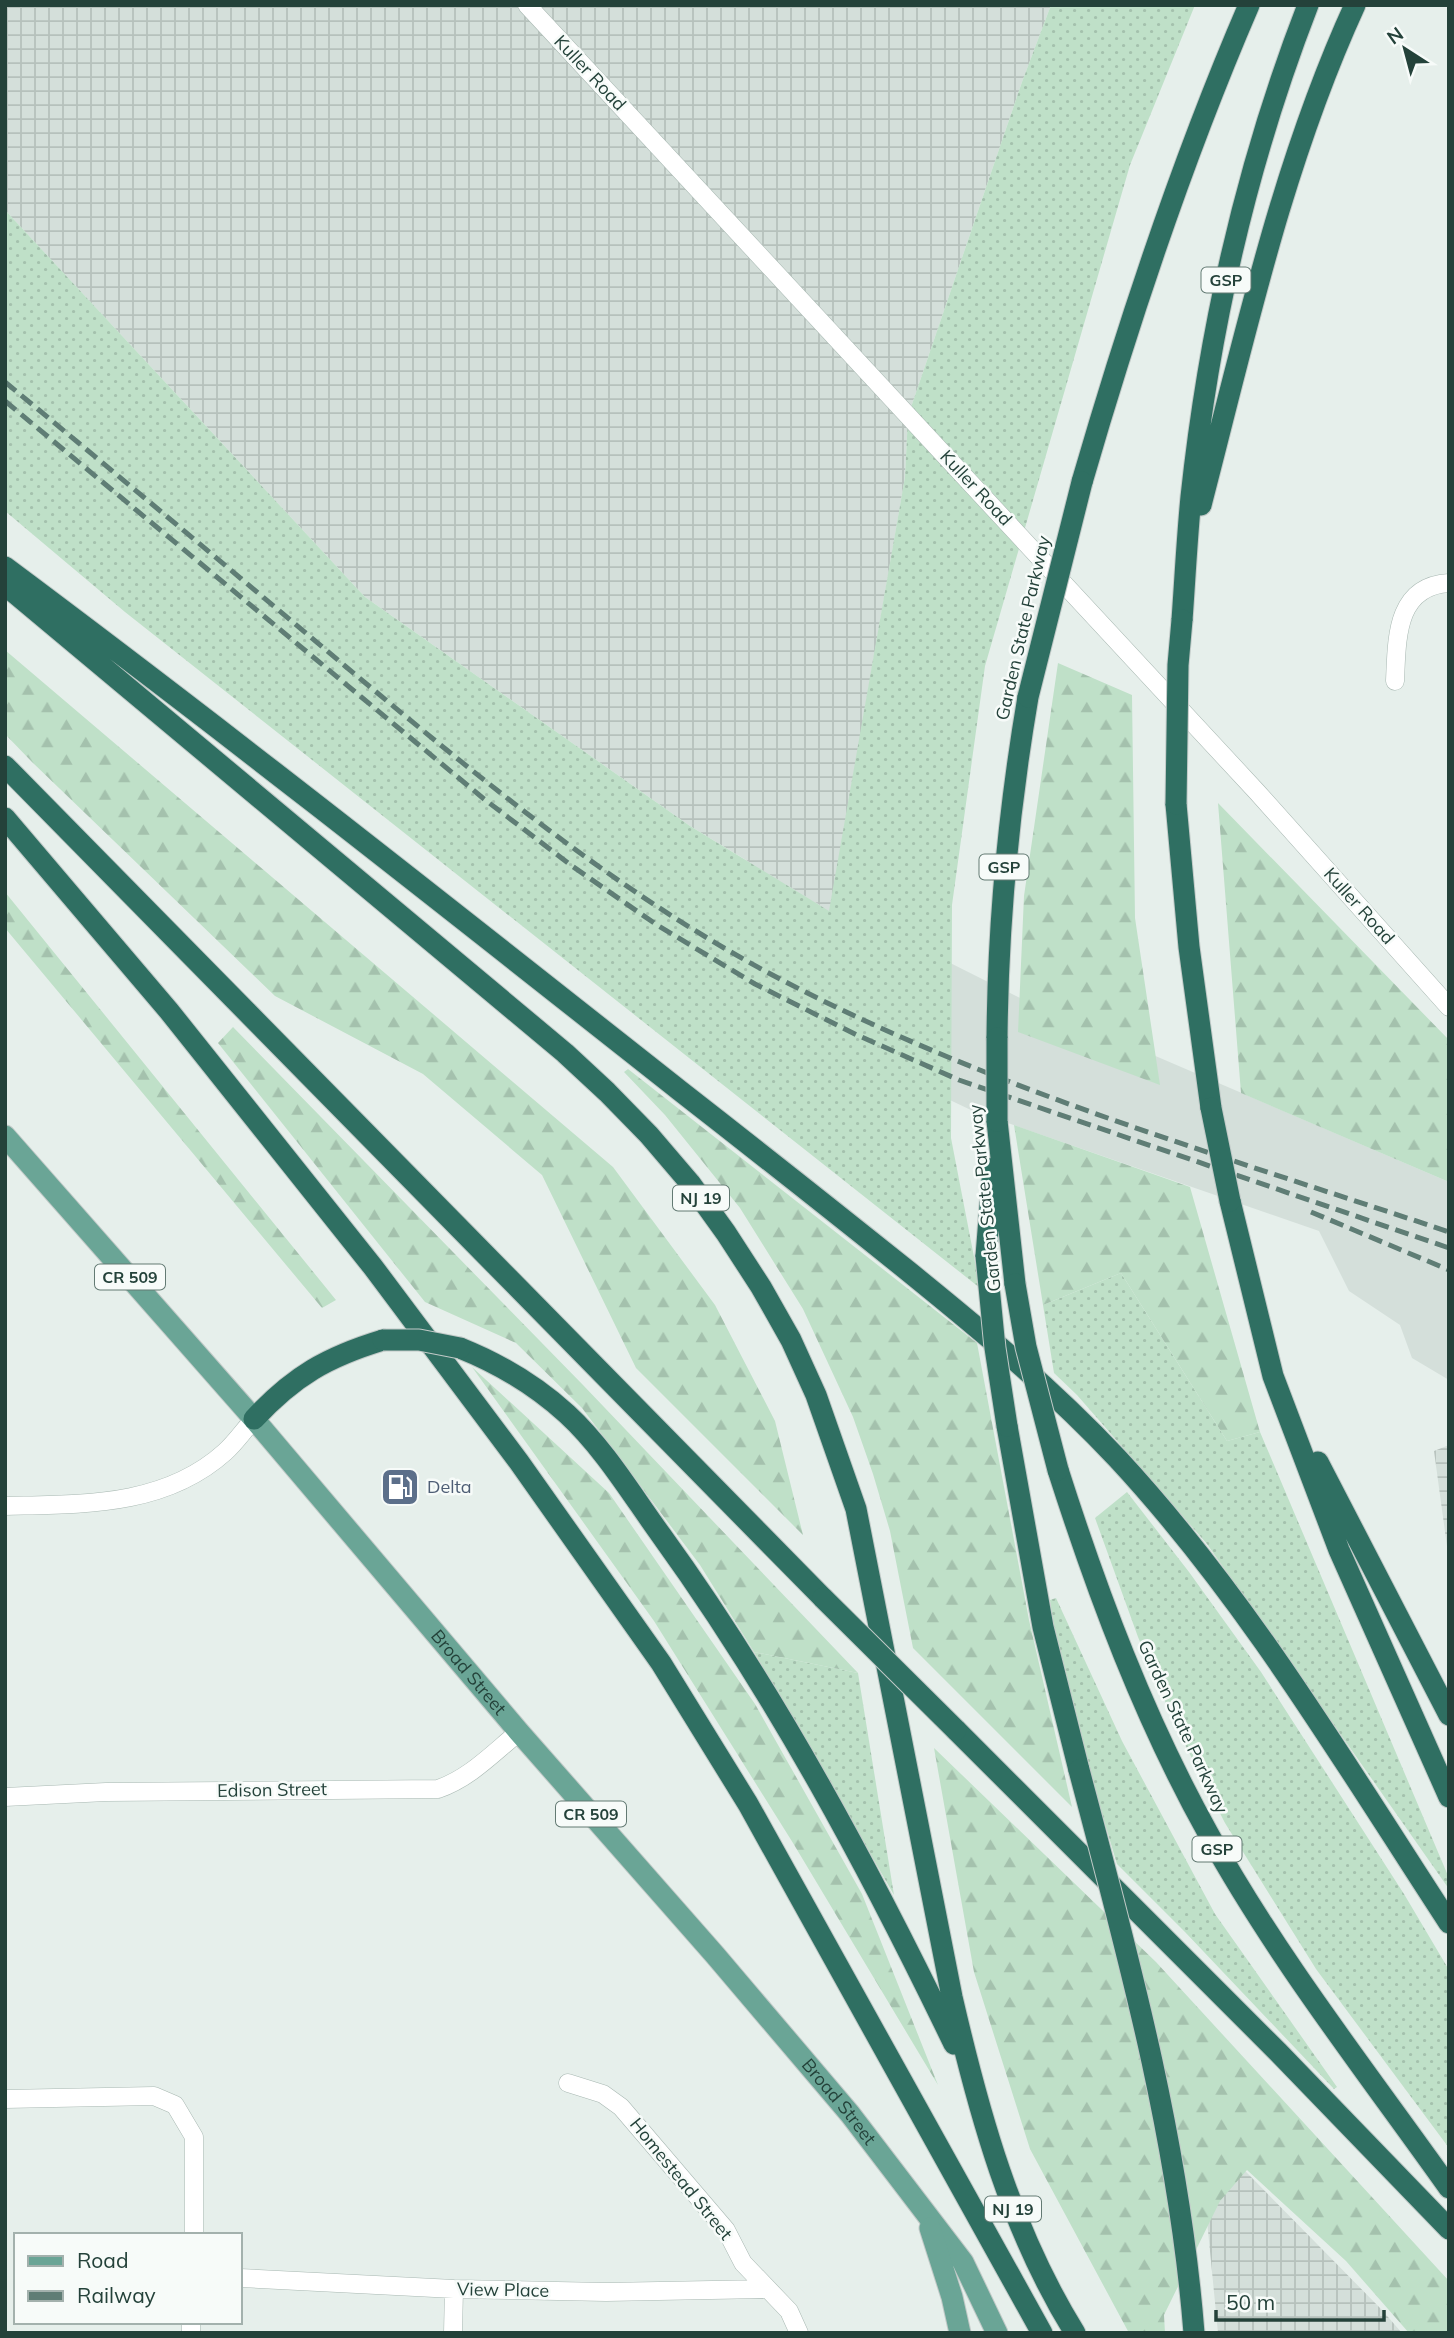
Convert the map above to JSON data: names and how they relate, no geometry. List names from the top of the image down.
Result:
{
  "streets": {
    "highway": ["GSP", "Garden State Parkway", "NJ 19"],
    "main road": ["CR 509", "Broad Street"],
    "street": [
      "Kuller Road",
      "Edison Street",
      "Homestead Street",
      "View Place"
    ]
  },
  "crossings": [
    ["Broad Street", "Edison Street"],
    ["Homestead Street", "View Place"]
  ],
  "places": {
    "fuel station": ["Delta"]
  },
  "legend": ["Road", "Railway"],
  "scale_bar": "50 m",
  "north": "top left"
}
